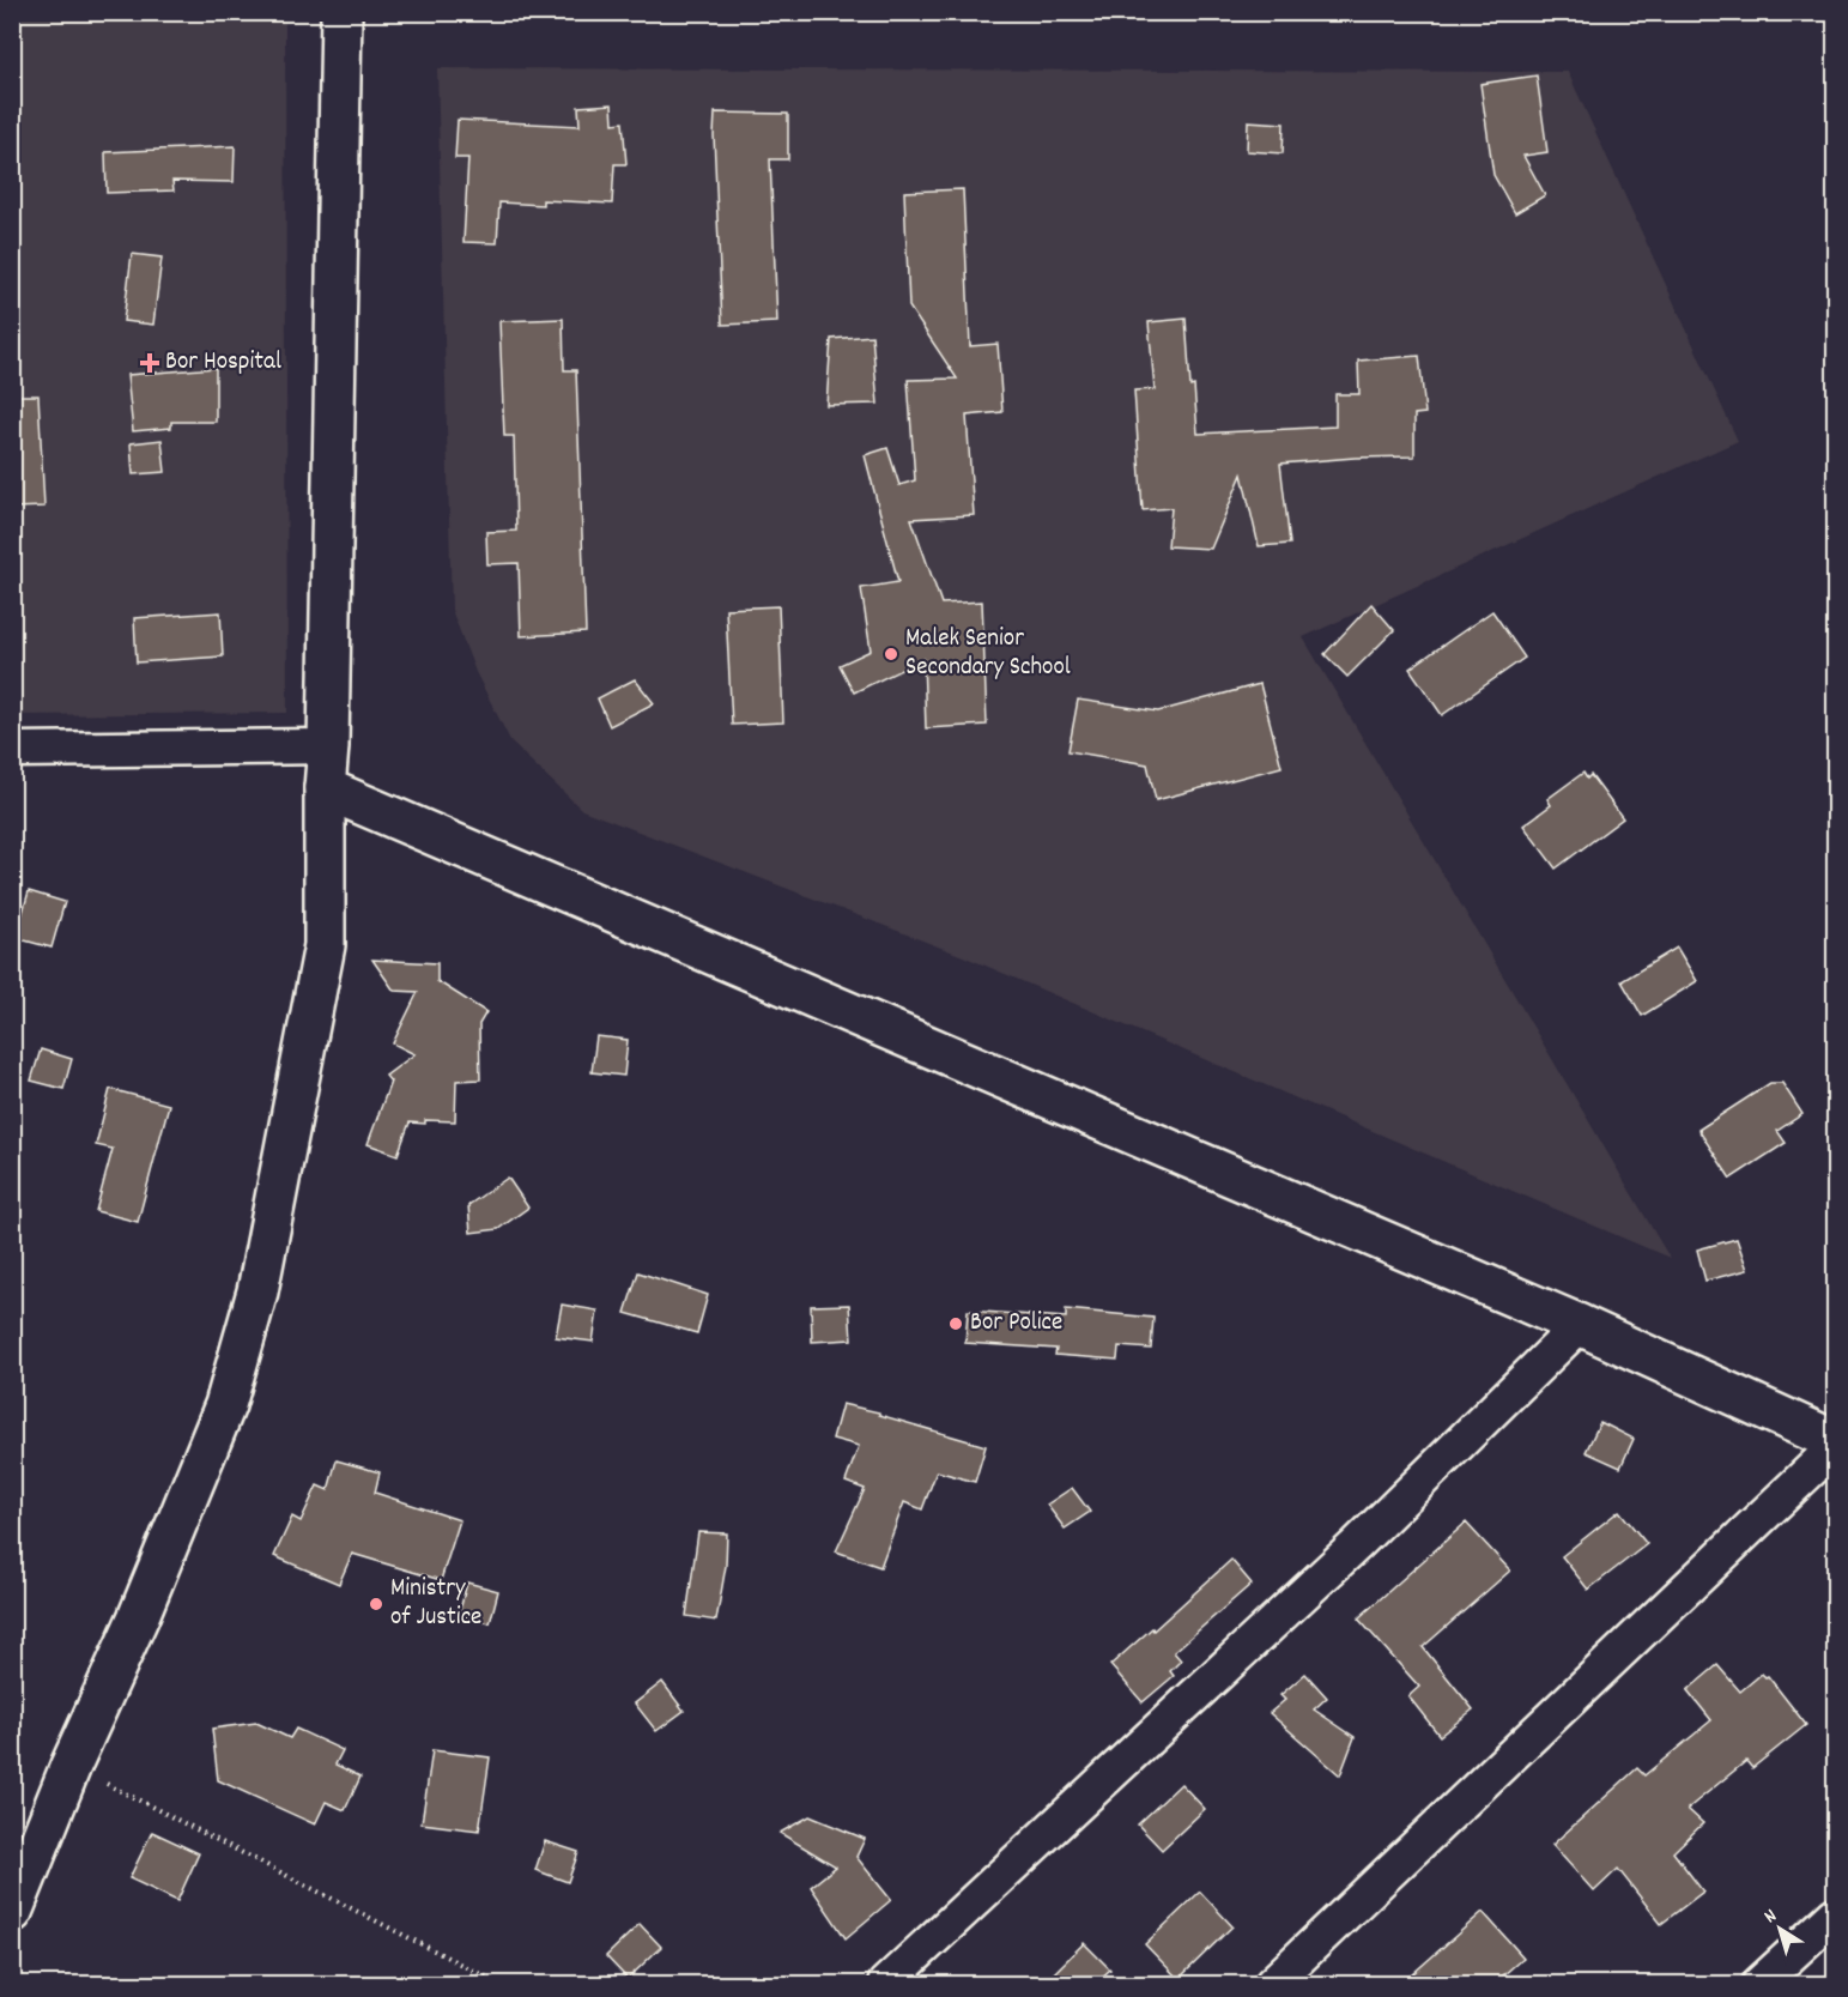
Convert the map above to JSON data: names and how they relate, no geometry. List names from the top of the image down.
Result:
{
  "places": {
    "health": ["Bor Hospital"],
    "other": ["Malek Senior Secondary School", "Bor Police", "Ministry of Justice"]
  },
  "north": "top left"
}
